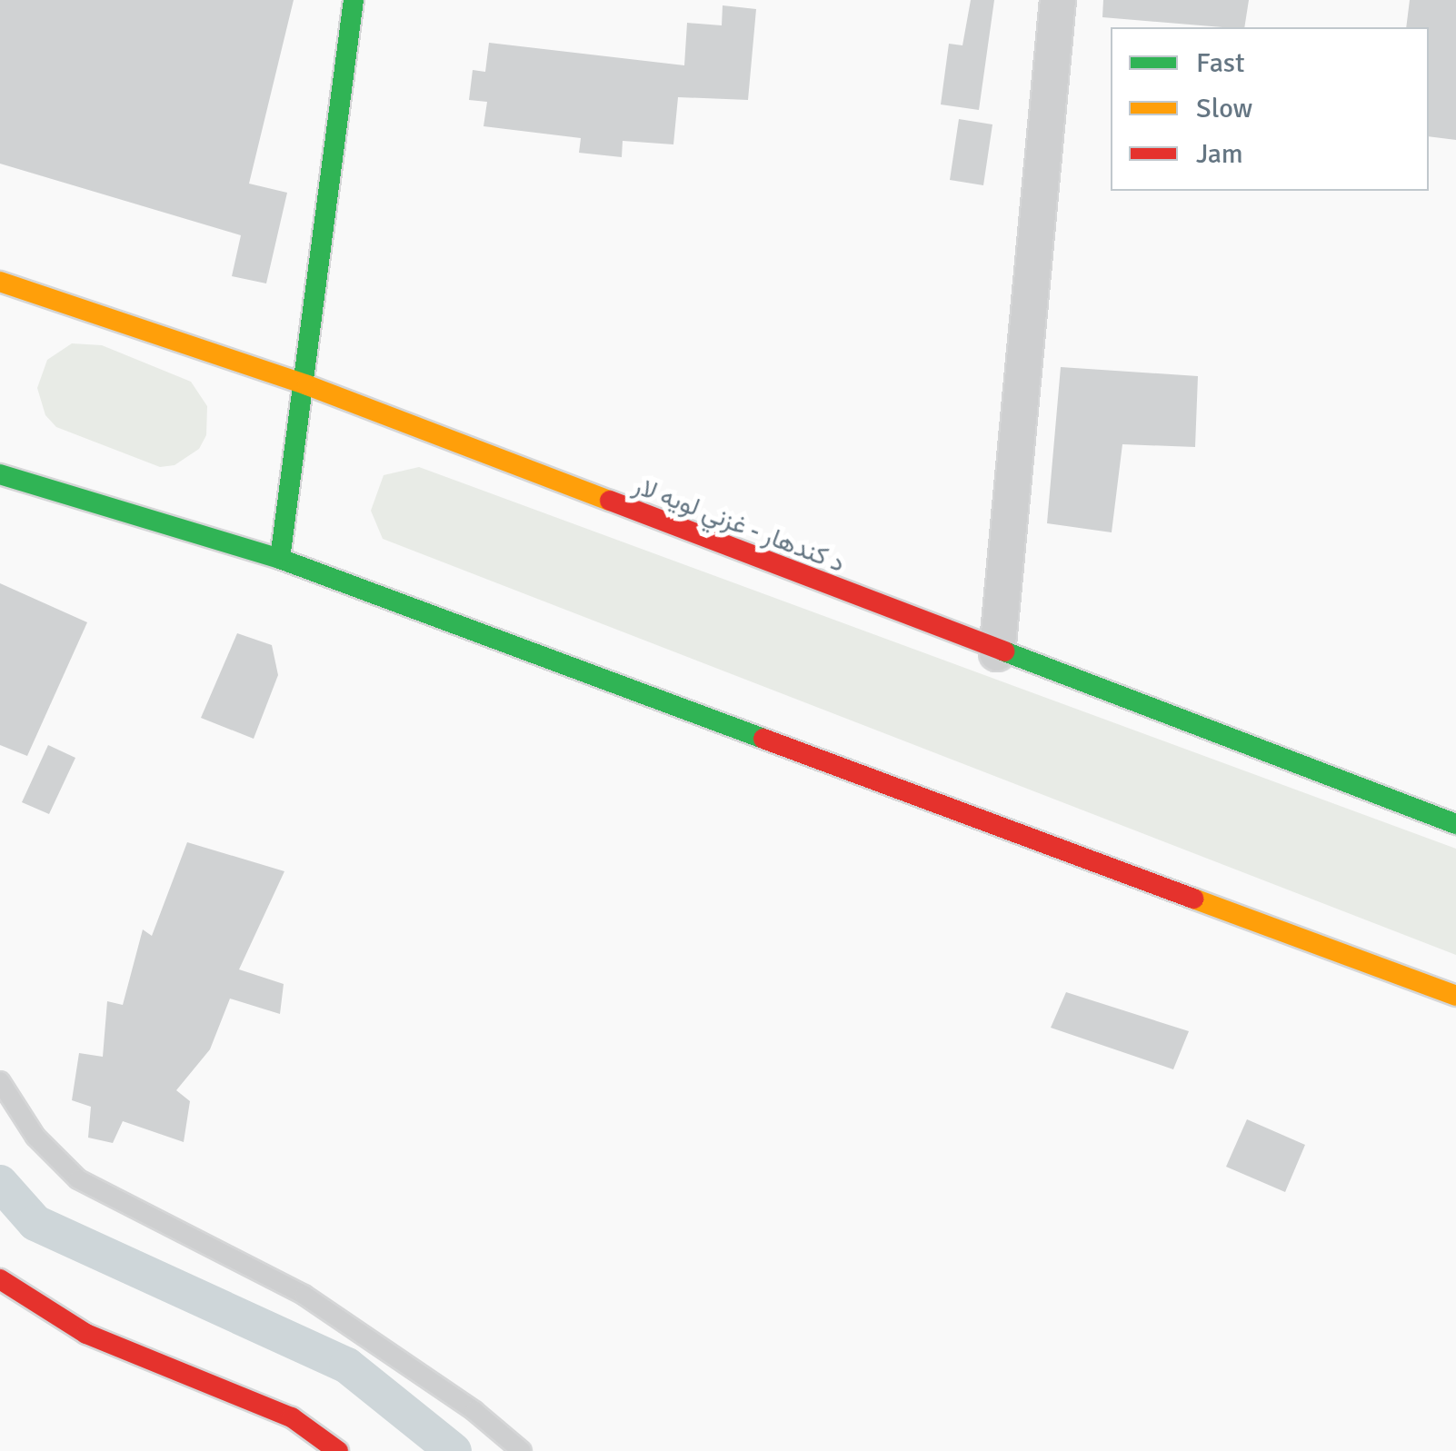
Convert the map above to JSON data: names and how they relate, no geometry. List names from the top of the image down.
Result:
{
  "streets": {
    "main road": ["د کندهار - غزني لويه لار"]
  },
  "legend": ["Fast", "Slow", "Jam"]
}
